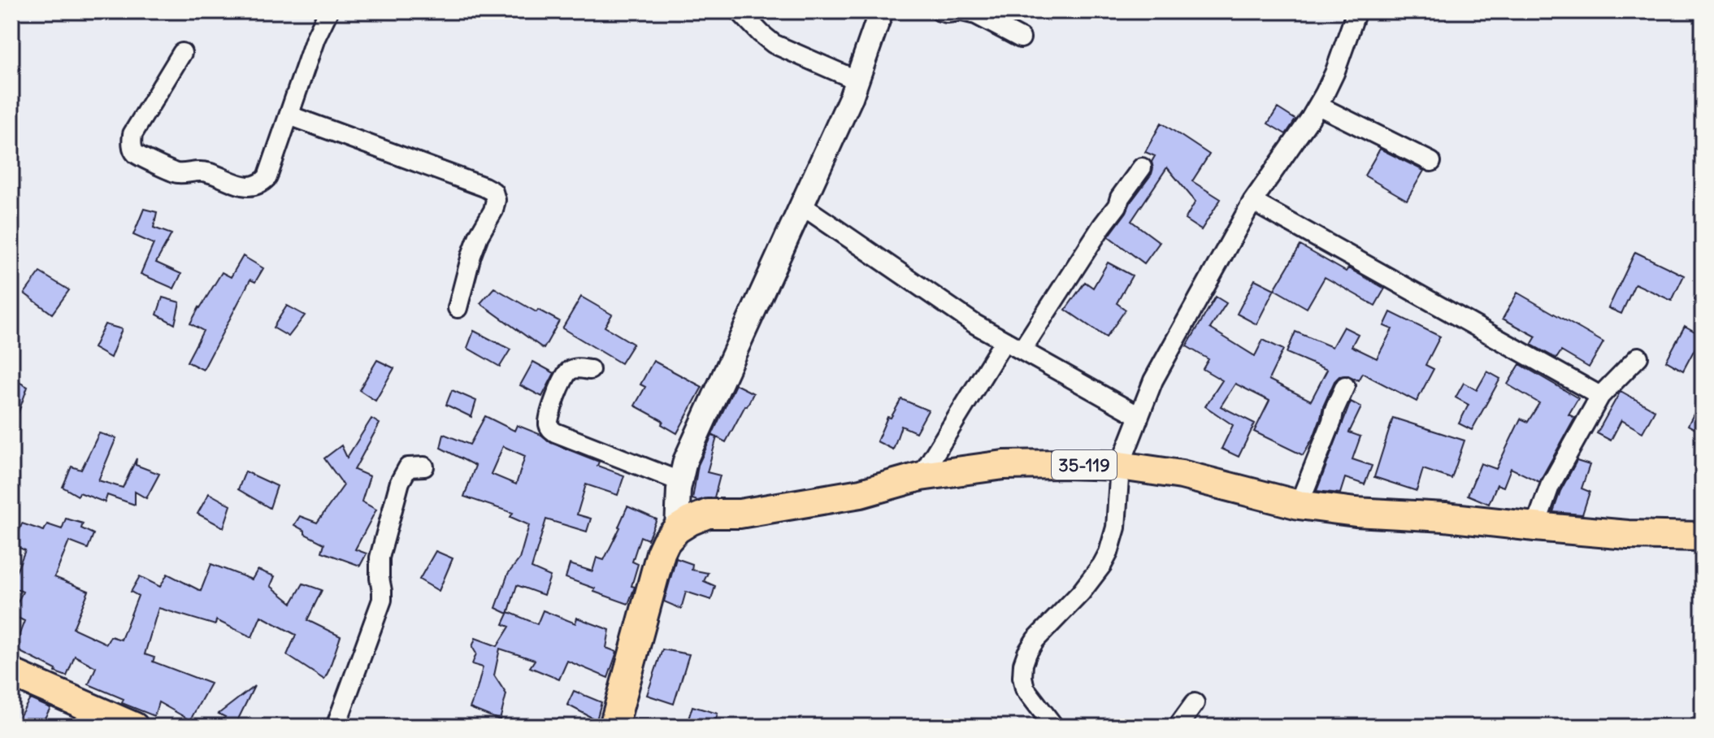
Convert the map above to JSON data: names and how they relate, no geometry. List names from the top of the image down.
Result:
{
  "streets": {
    "main road": ["35-119"]
  }
}
